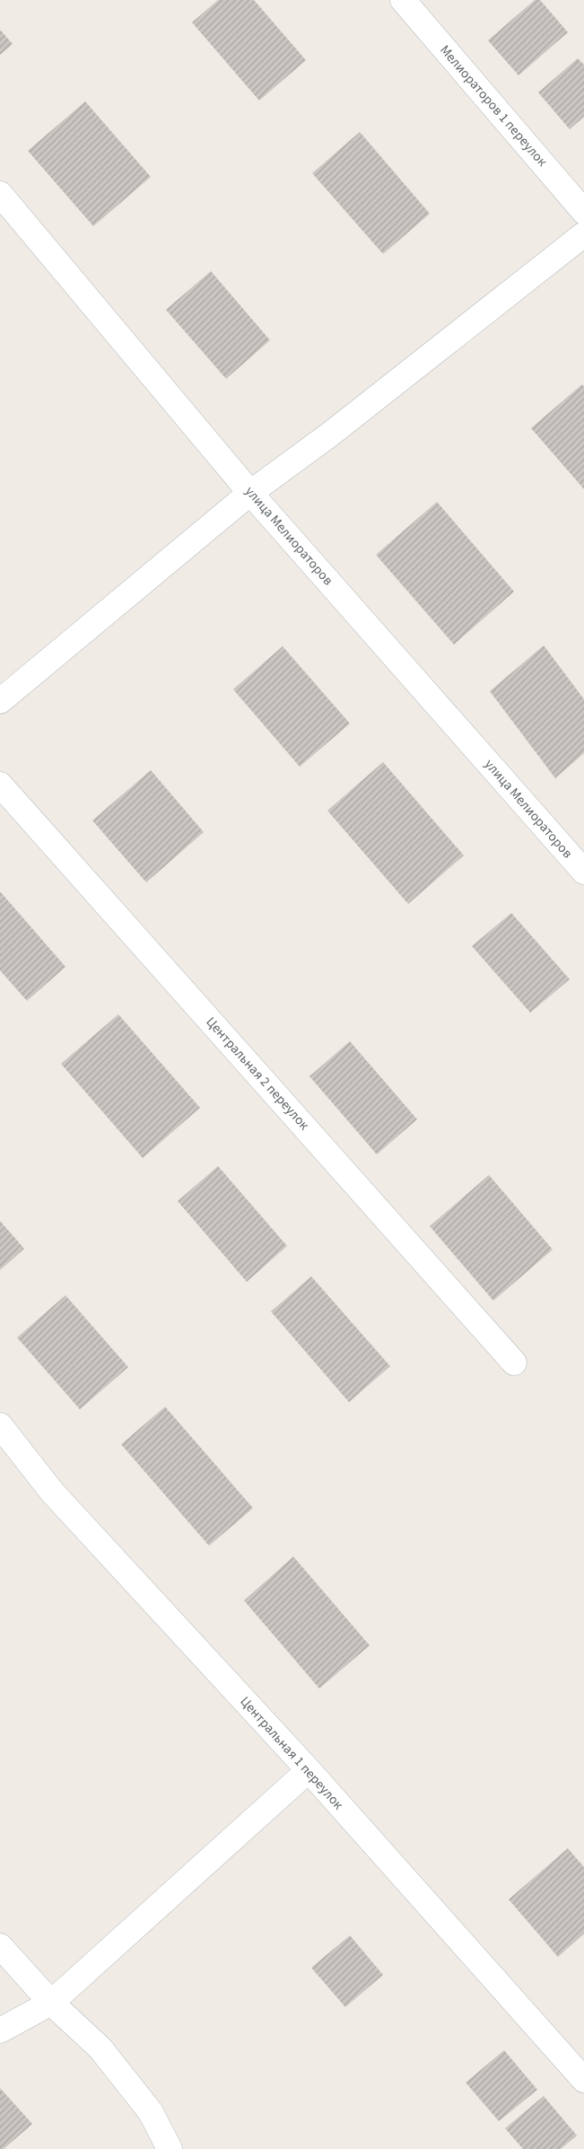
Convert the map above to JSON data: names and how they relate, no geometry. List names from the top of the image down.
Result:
{
  "streets": {
    "street": [
      "Мелиораторов 1 переулок",
      "улица Мелиораторов",
      "Центральная 2 переулок",
      "Центральная 1 переулок"
    ]
  }
}
